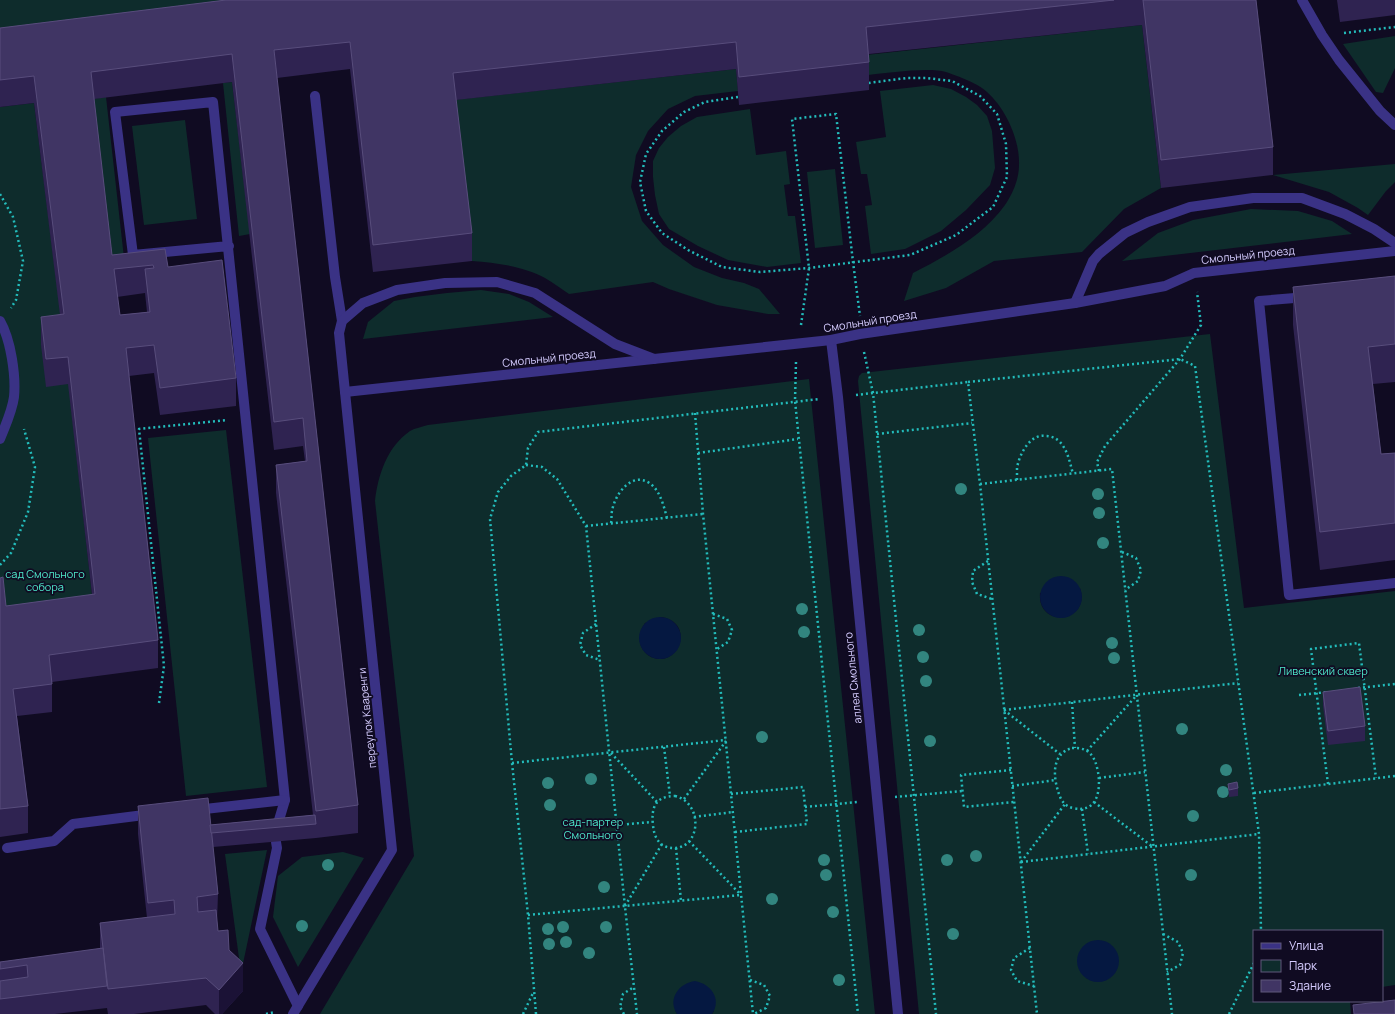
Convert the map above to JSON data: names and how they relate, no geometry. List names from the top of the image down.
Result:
{
  "streets": {
    "street": ["Смольный проезд", "аллея Смольного", "переулок Кваренги"]
  },
  "crossings": [
    ["Смольный проезд", "аллея Смольного"],
    ["Смольный проезд", "переулок Кваренги"]
  ],
  "parks": ["сад Смольного собора", "Ливенский сквер", "сад-партер Смольного"],
  "legend": ["Улица", "Парк", "Здание"]
}
